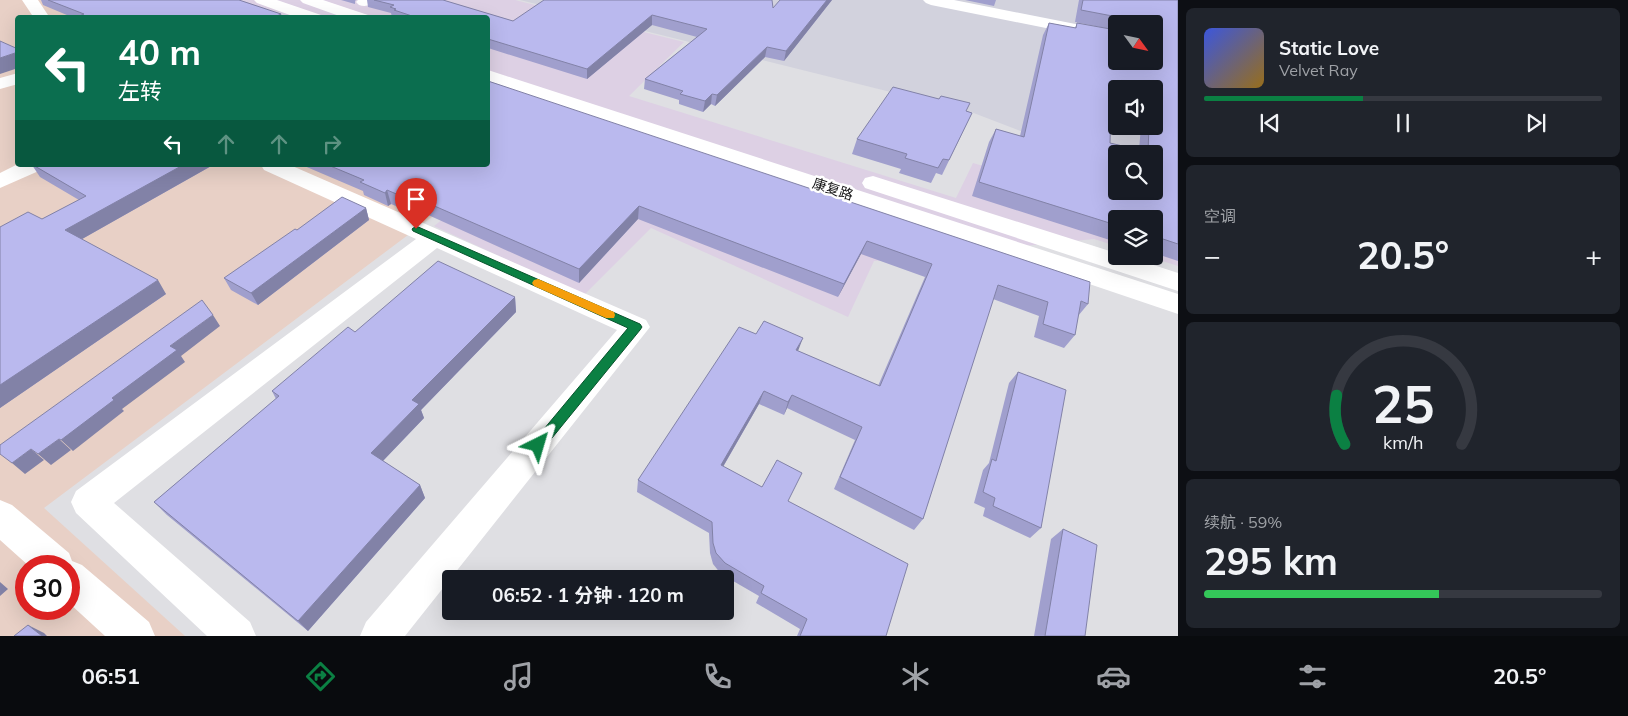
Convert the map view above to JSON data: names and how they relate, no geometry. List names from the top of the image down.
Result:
{
  "streets": {
    "main road": ["康复路"]
  },
  "north": "bottom right",
  "page": {
    "turn": ["40 m", "左转"],
    "song": ["Static Love", "Velvet Ray"],
    "tile": [
      "空调",
      ["续航 · 59%", "295 km"]
    ],
    "heat": ["−", "20.5°", "+"],
    "limit": "30",
    "trip": "06:52 · 1 分钟 · 120 m",
    "tabs": ["06:51", "20.5°"],
    "gauge": ["25", "km/h"]
  }
}
